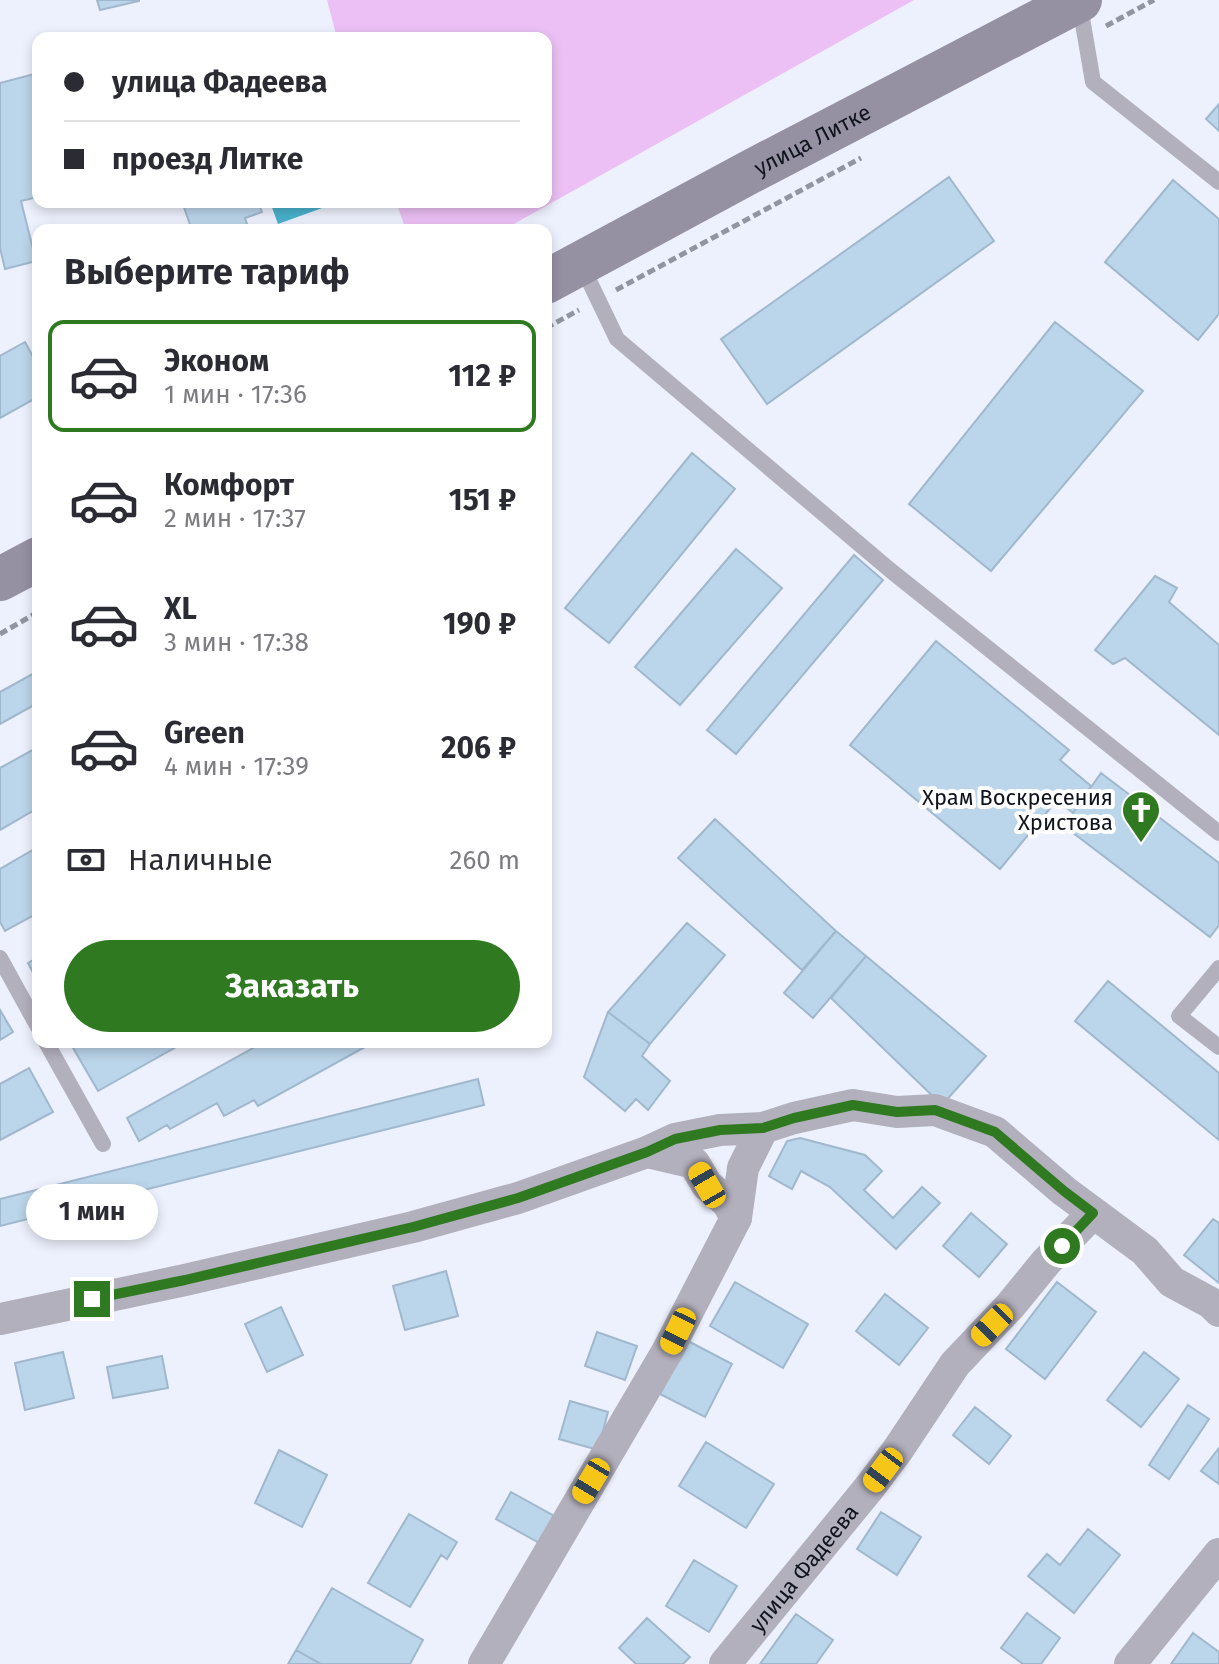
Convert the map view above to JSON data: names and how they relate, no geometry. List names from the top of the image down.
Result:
{
  "streets": {
    "main road": ["улица Литке"],
    "street": ["улица Фадеева"]
  },
  "places": {
    "church": ["Храм Воскресения Христова"]
  },
  "page": {
    "banner": ["улица Фадеева", "проезд Литке"],
    "heading": "Выберите тариф",
    "list": [
      {
        "name": "Эконом",
        "note": "1 мин · 17:36",
        "value": "112 ₽"
      },
      {
        "name": "Комфорт",
        "note": "2 мин · 17:37",
        "value": "151 ₽"
      },
      {
        "name": "XL",
        "note": "3 мин · 17:38",
        "value": "190 ₽"
      },
      {
        "name": "Green",
        "note": "4 мин · 17:39",
        "value": "206 ₽"
      }
    ],
    "pay": ["Наличные", "260 m"],
    "buttons": "Заказать",
    "bubble": "1 мин"
  }
}
